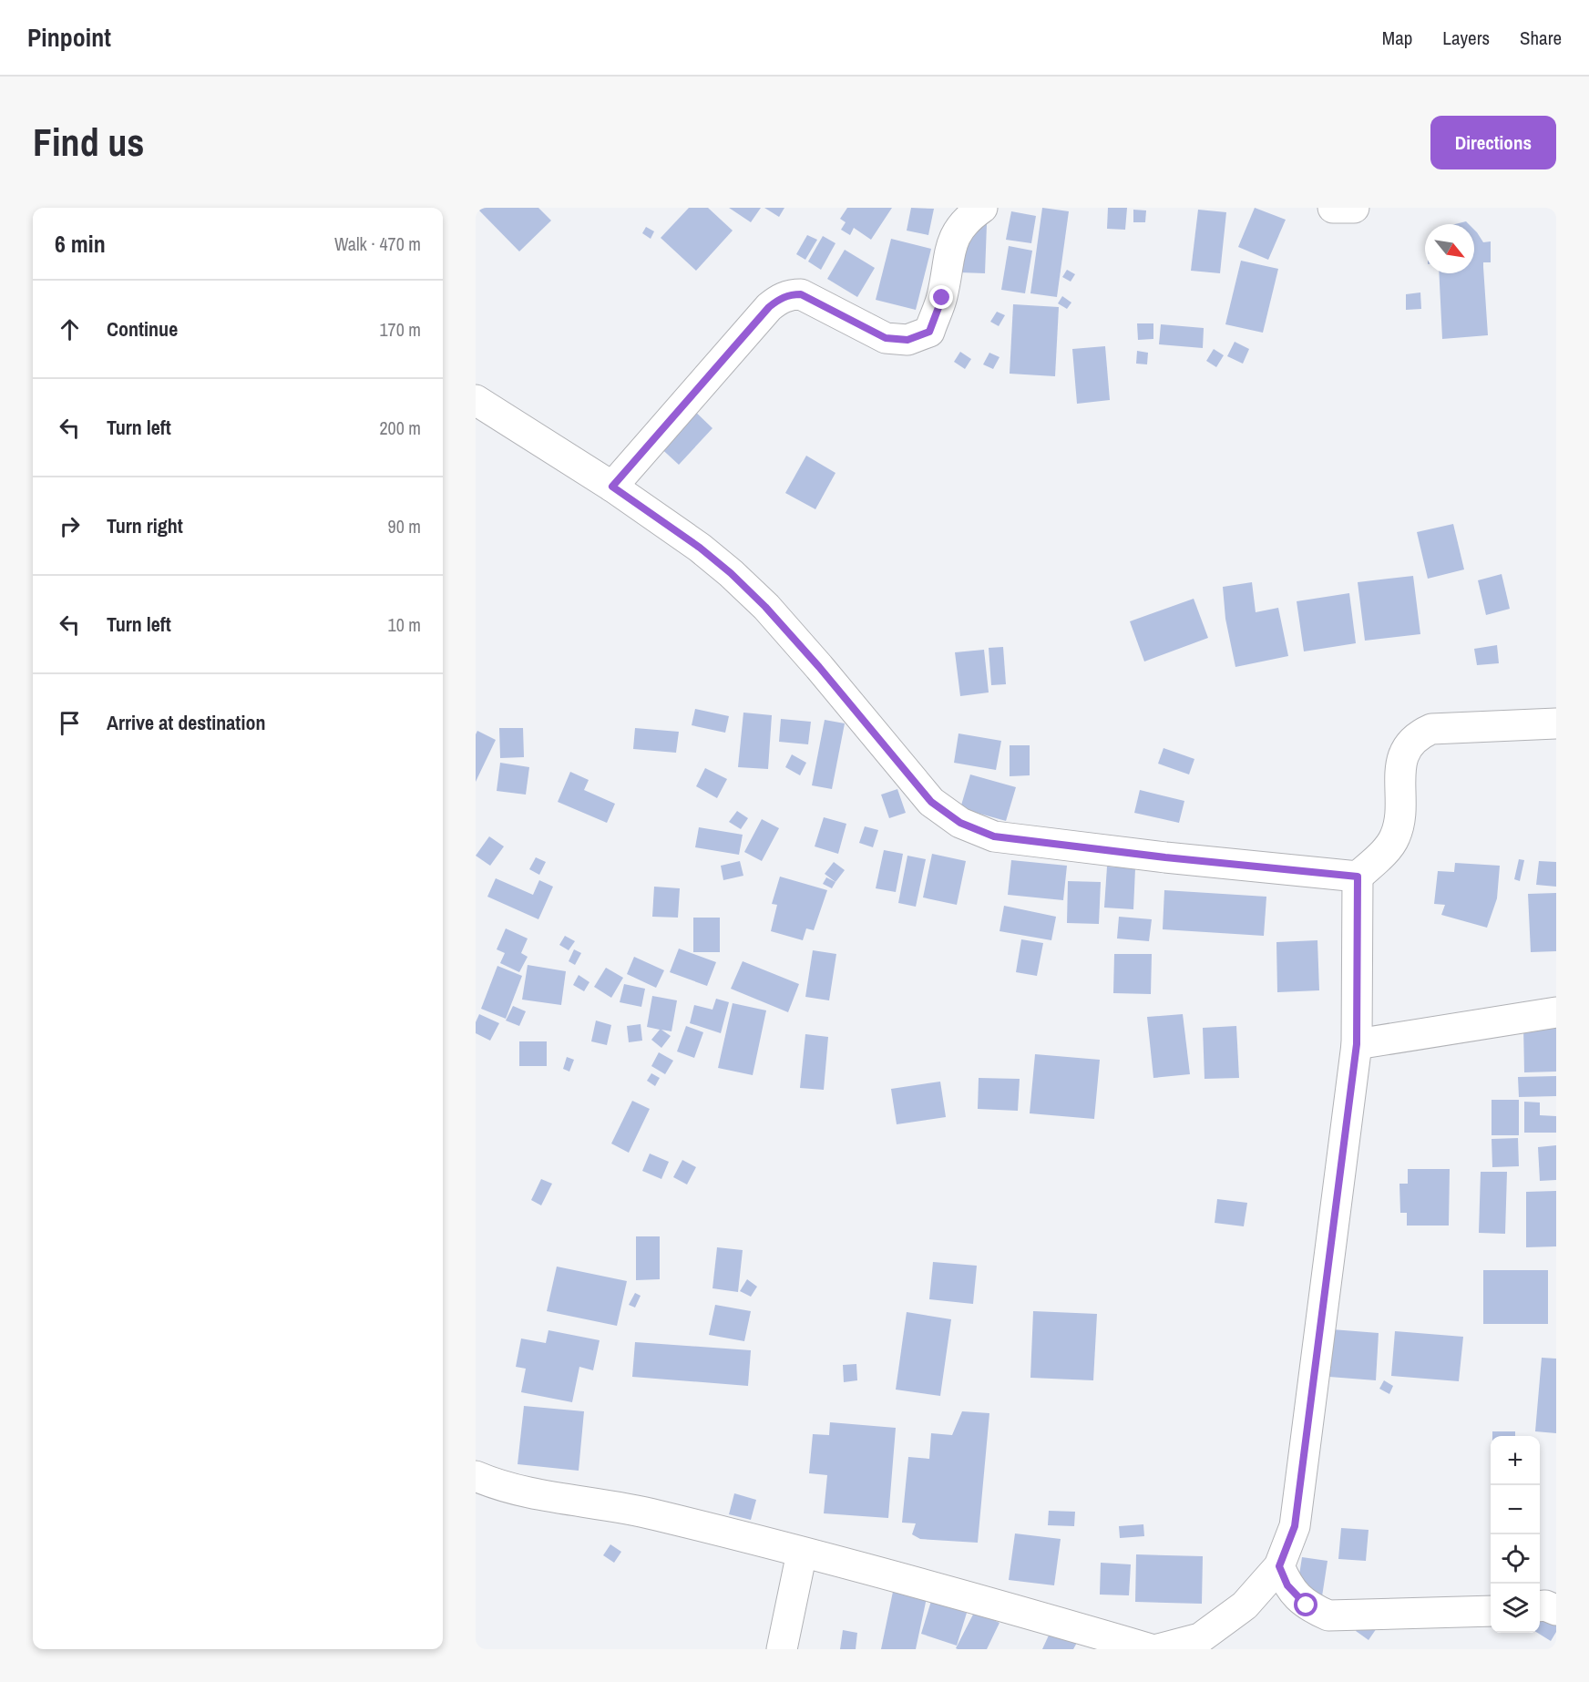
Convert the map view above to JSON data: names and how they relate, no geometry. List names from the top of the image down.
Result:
{
  "north": "bottom right",
  "page": {
    "header": "Pinpoint",
    "nav": ["Map", "Layers", "Share"],
    "buttons": "Directions",
    "title": "Find us",
    "heading": ["6 min", "Walk · 470 m"],
    "list": [
      ["Continue", "170 m"],
      ["Turn left", "200 m"],
      ["Turn right", "90 m"],
      ["Turn left", "10 m"],
      "Arrive at destination"
    ],
    "map_buttons": ["+", "−"]
  }
}
